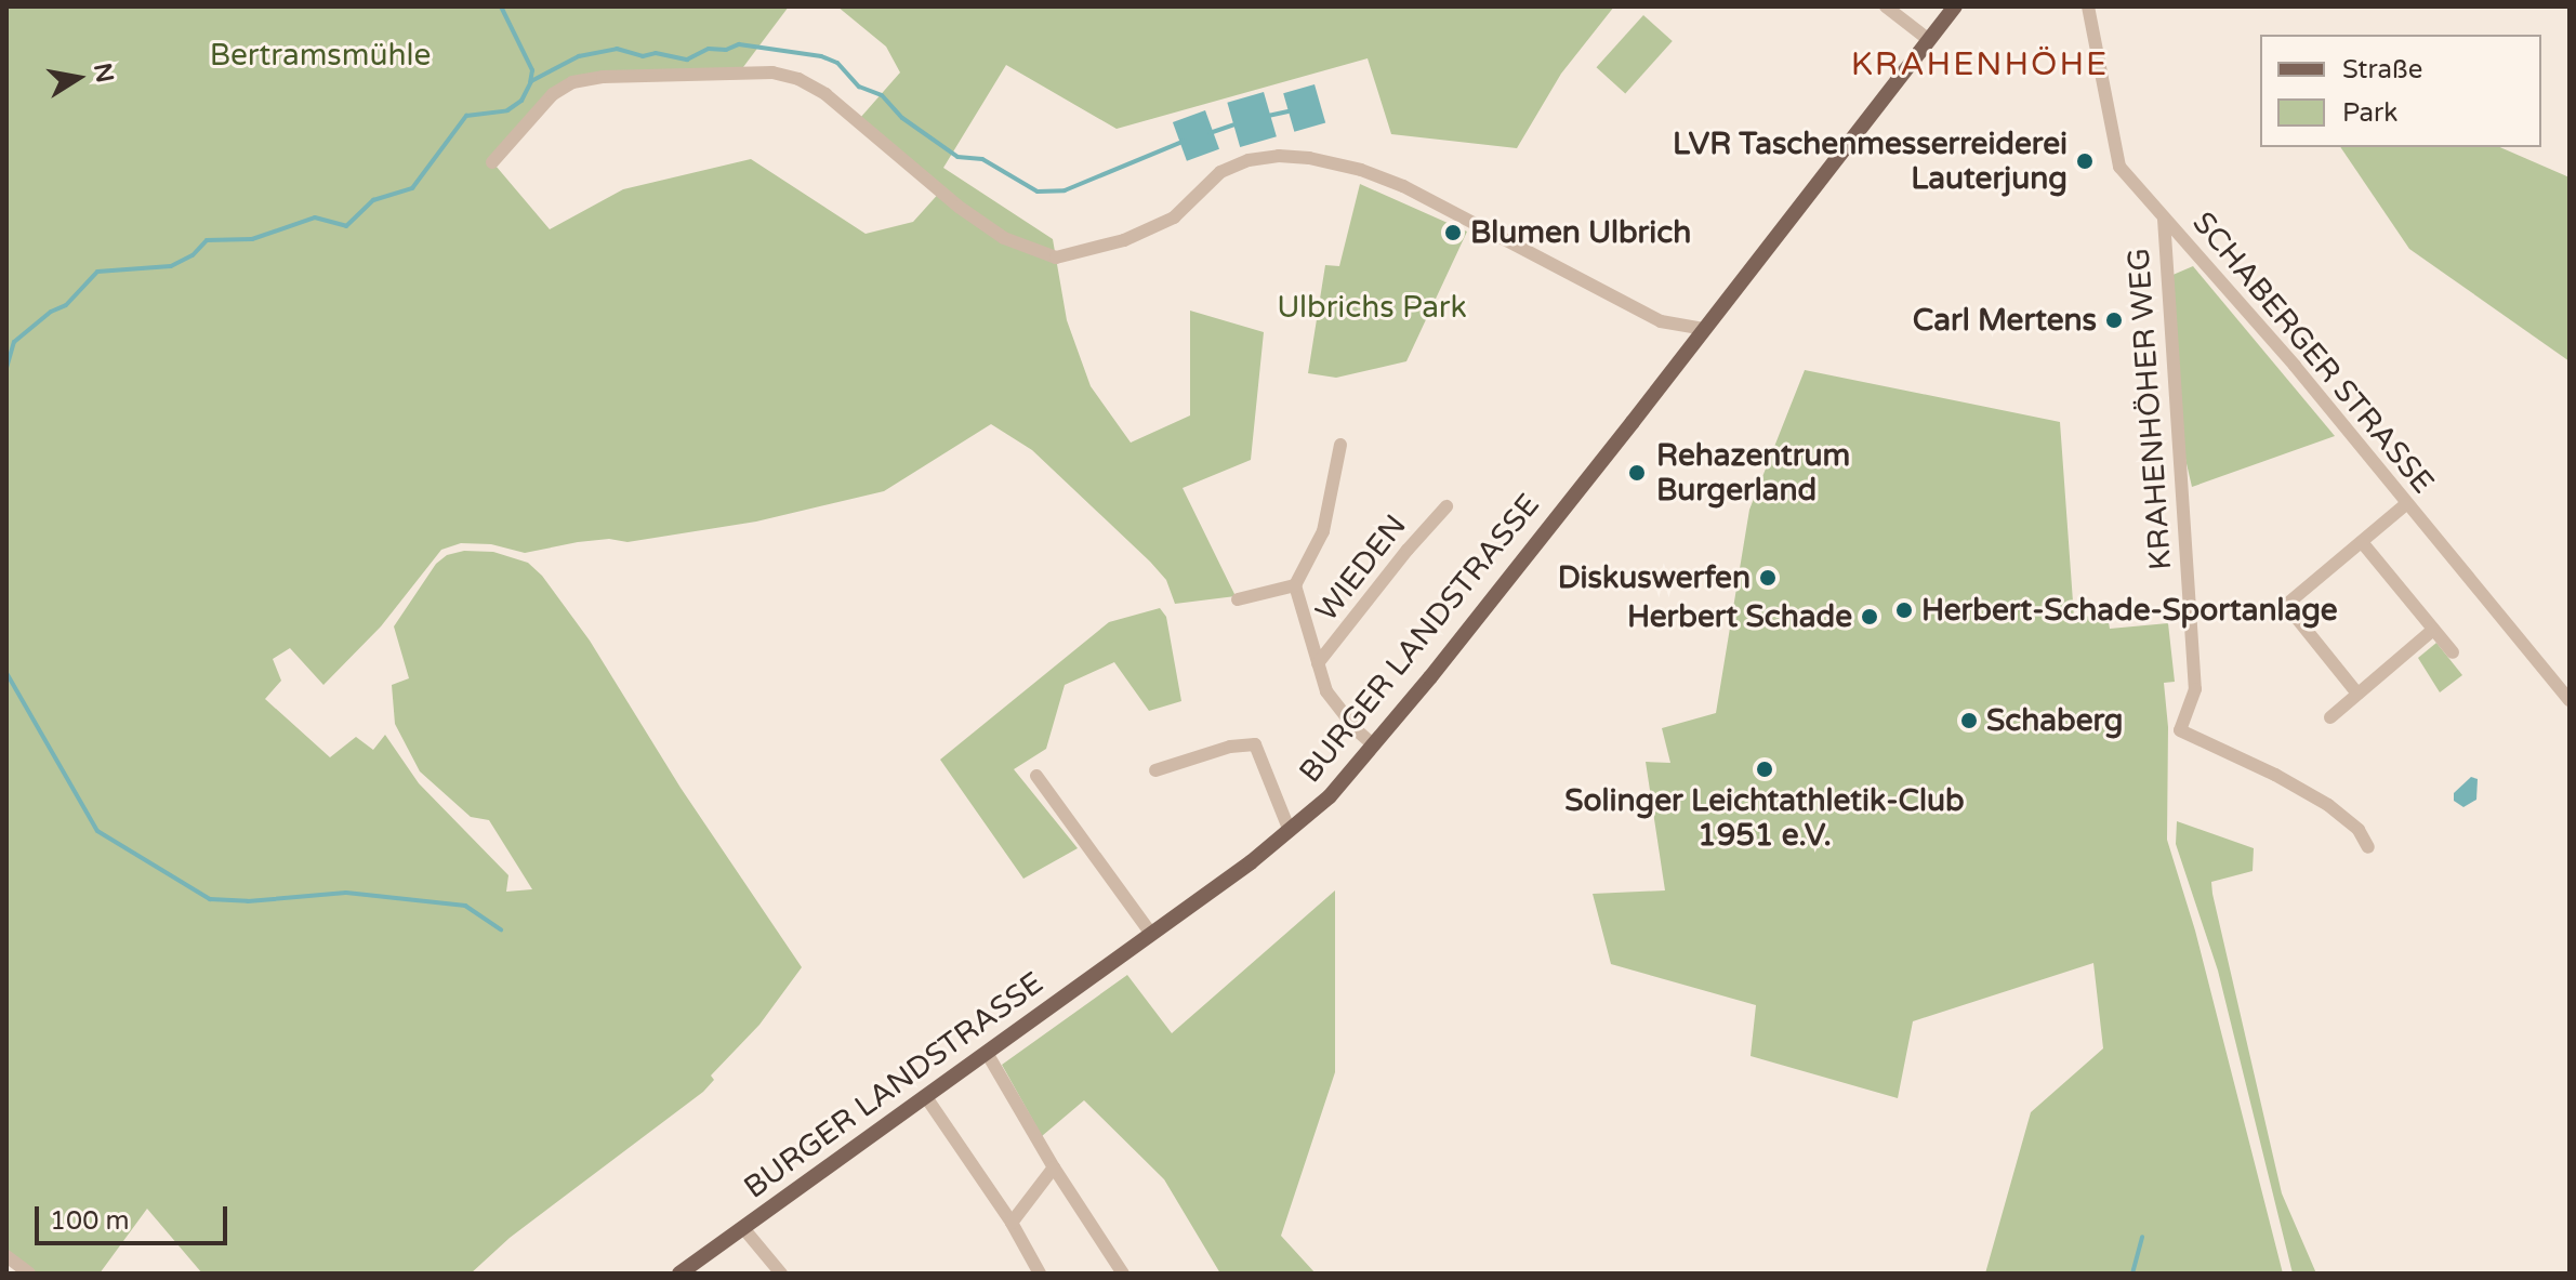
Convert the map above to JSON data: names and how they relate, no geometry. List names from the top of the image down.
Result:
{
  "streets": {
    "main road": ["BURGER LANDSTRASSE"],
    "street": ["SCHABERGER STRASSE", "KRAHENHÖHER WEG", "WIEDEN"]
  },
  "crossings": [
    ["SCHABERGER STRASSE", "KRAHENHÖHER WEG"],
    ["WIEDEN", "BURGER LANDSTRASSE"]
  ],
  "districts": ["KRAHENHÖHE"],
  "parks": ["Bertramsmühle", "Ulbrichs Park"],
  "places": [
    "LVR Taschenmesserreiderei Lauterjung",
    "Blumen Ulbrich",
    "Carl Mertens",
    "Rehazentrum Burgerland",
    "Diskuswerfen",
    "Herbert-Schade-Sportanlage",
    "Herbert Schade",
    "Schaberg",
    "Solinger Leichtathletik-Club 1951 e.V."
  ],
  "legend": ["Straße", "Park"],
  "scale_bar": "100 m",
  "north": "right"
}
